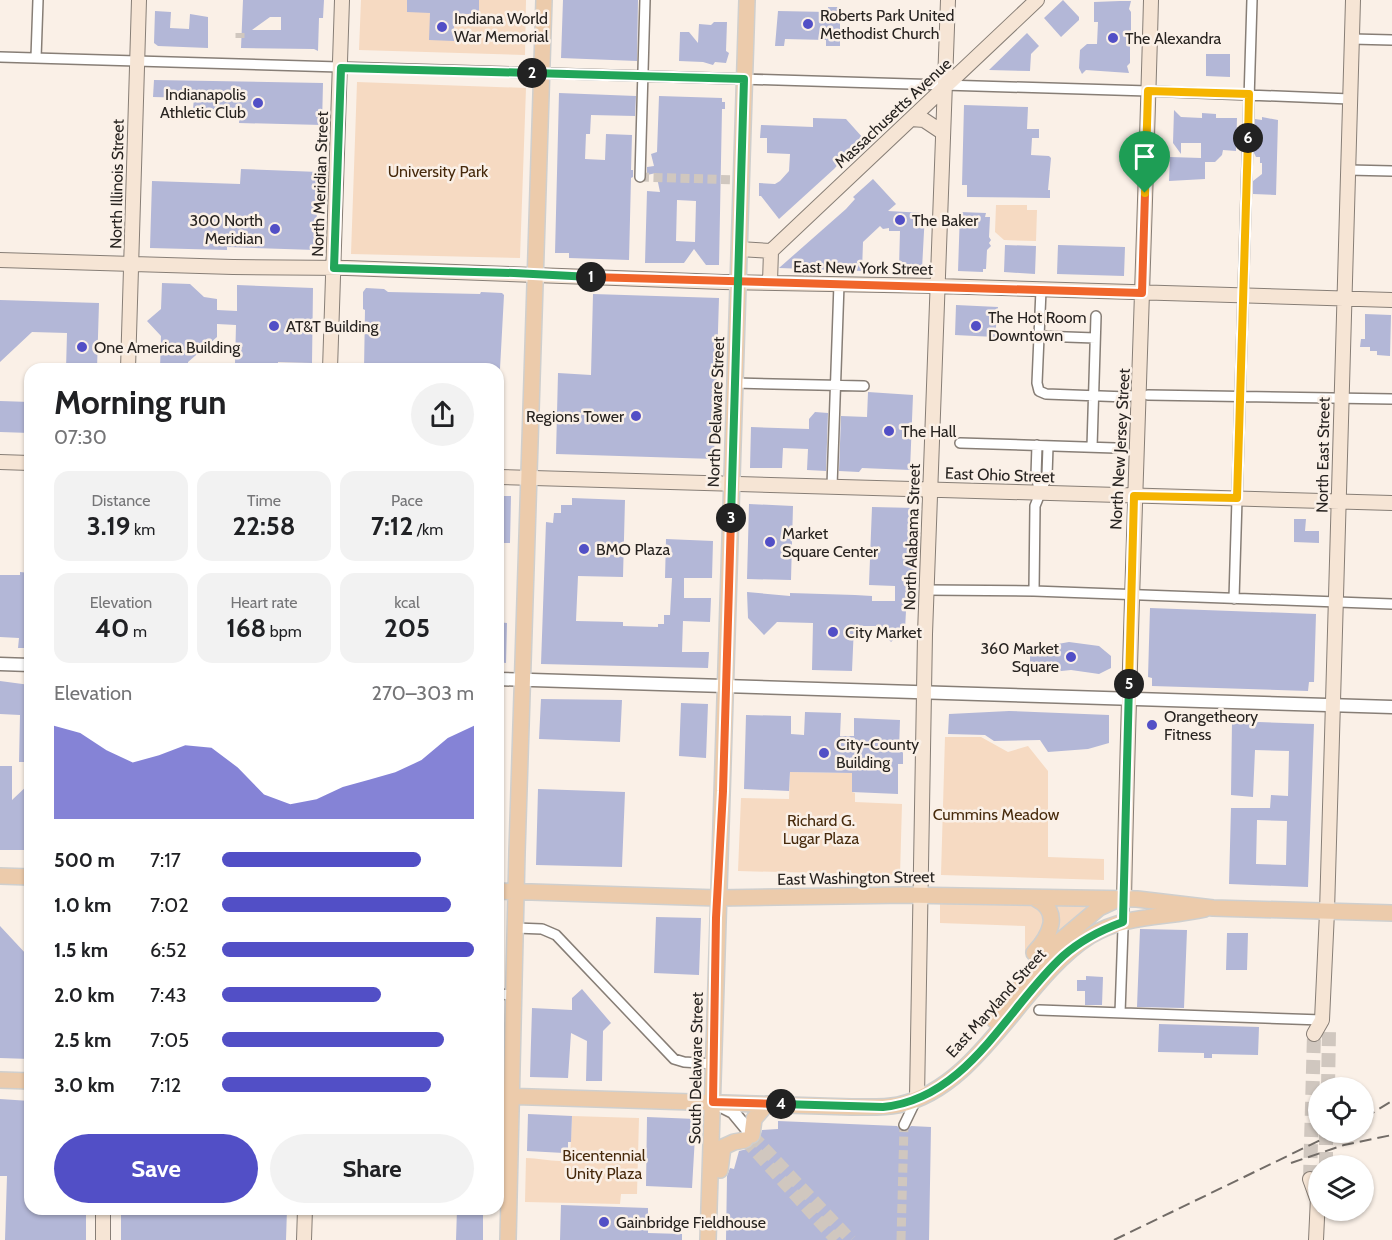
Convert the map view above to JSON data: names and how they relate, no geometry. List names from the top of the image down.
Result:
{
  "streets": {
    "main road": [
      "Massachusetts Avenue",
      "North Illinois Street",
      "North Meridian Street",
      "East New York Street",
      "North Delaware Street",
      "North New Jersey Street",
      "North East Street",
      "East Ohio Street",
      "North Alabama Street",
      "East Washington Street",
      "East Maryland Street",
      "South Delaware Street"
    ]
  },
  "crossings": [
    ["Massachusetts Avenue", "North Alabama Street"],
    ["North Illinois Street", "East New York Street"],
    ["North Meridian Street", "East New York Street"],
    ["East New York Street", "North Delaware Street"],
    ["East New York Street", "North New Jersey Street"],
    ["East New York Street", "North East Street"],
    ["East New York Street", "North Alabama Street"],
    ["North Delaware Street", "East Ohio Street"],
    ["North Delaware Street", "East Washington Street"],
    ["North Delaware Street", "South Delaware Street"],
    ["North New Jersey Street", "East Ohio Street"],
    ["North New Jersey Street", "East Washington Street"],
    ["North East Street", "East Ohio Street"],
    ["North East Street", "East Washington Street"],
    ["East Ohio Street", "North Alabama Street"],
    ["North Alabama Street", "East Washington Street"],
    ["North Alabama Street", "East Maryland Street"],
    ["East Washington Street", "East Maryland Street"],
    ["East Washington Street", "South Delaware Street"],
    ["East Maryland Street", "South Delaware Street"]
  ],
  "parks": [
    "University Park",
    "Cummins Meadow",
    "Richard G. Lugar Plaza",
    "Bicentennial Unity Plaza"
  ],
  "places": [
    "Roberts Park United Methodist Church",
    "Indiana World War Memorial",
    "The Alexandra",
    "Indianapolis Athletic Club",
    "The Baker",
    "300 North Meridian",
    "AT&T Building",
    "The Hot Room Downtown",
    "One America Building",
    "Regions Tower",
    "The Hall",
    "Market Square Center",
    "BMO Plaza",
    "City Market",
    "360 Market Square",
    "Orangetheory Fitness",
    "City-County Building",
    "Gainbridge Fieldhouse"
  ],
  "page": {
    "pins": [
      "2",
      "6",
      "1",
      "3",
      "5",
      "4"
    ],
    "heading": ["Morning run", "07:30"],
    "stats": [
      ["Distance", "3.19 km"],
      ["Time", "22:58"],
      ["Pace", "7:12 /km"],
      ["Elevation", "40 m"],
      ["Heart rate", "168 bpm"],
      ["kcal", "205"]
    ],
    "chart": ["Elevation", "270–303 m"],
    "list": [
      {
        "name": "500 m",
        "note": "7:17"
      },
      {
        "name": "1.0 km",
        "note": "7:02"
      },
      {
        "name": "1.5 km",
        "note": "6:52"
      },
      {
        "name": "2.0 km",
        "note": "7:43"
      },
      {
        "name": "2.5 km",
        "note": "7:05"
      },
      {
        "name": "3.0 km",
        "note": "7:12"
      }
    ],
    "buttons": ["Save", "Share"]
  }
}
